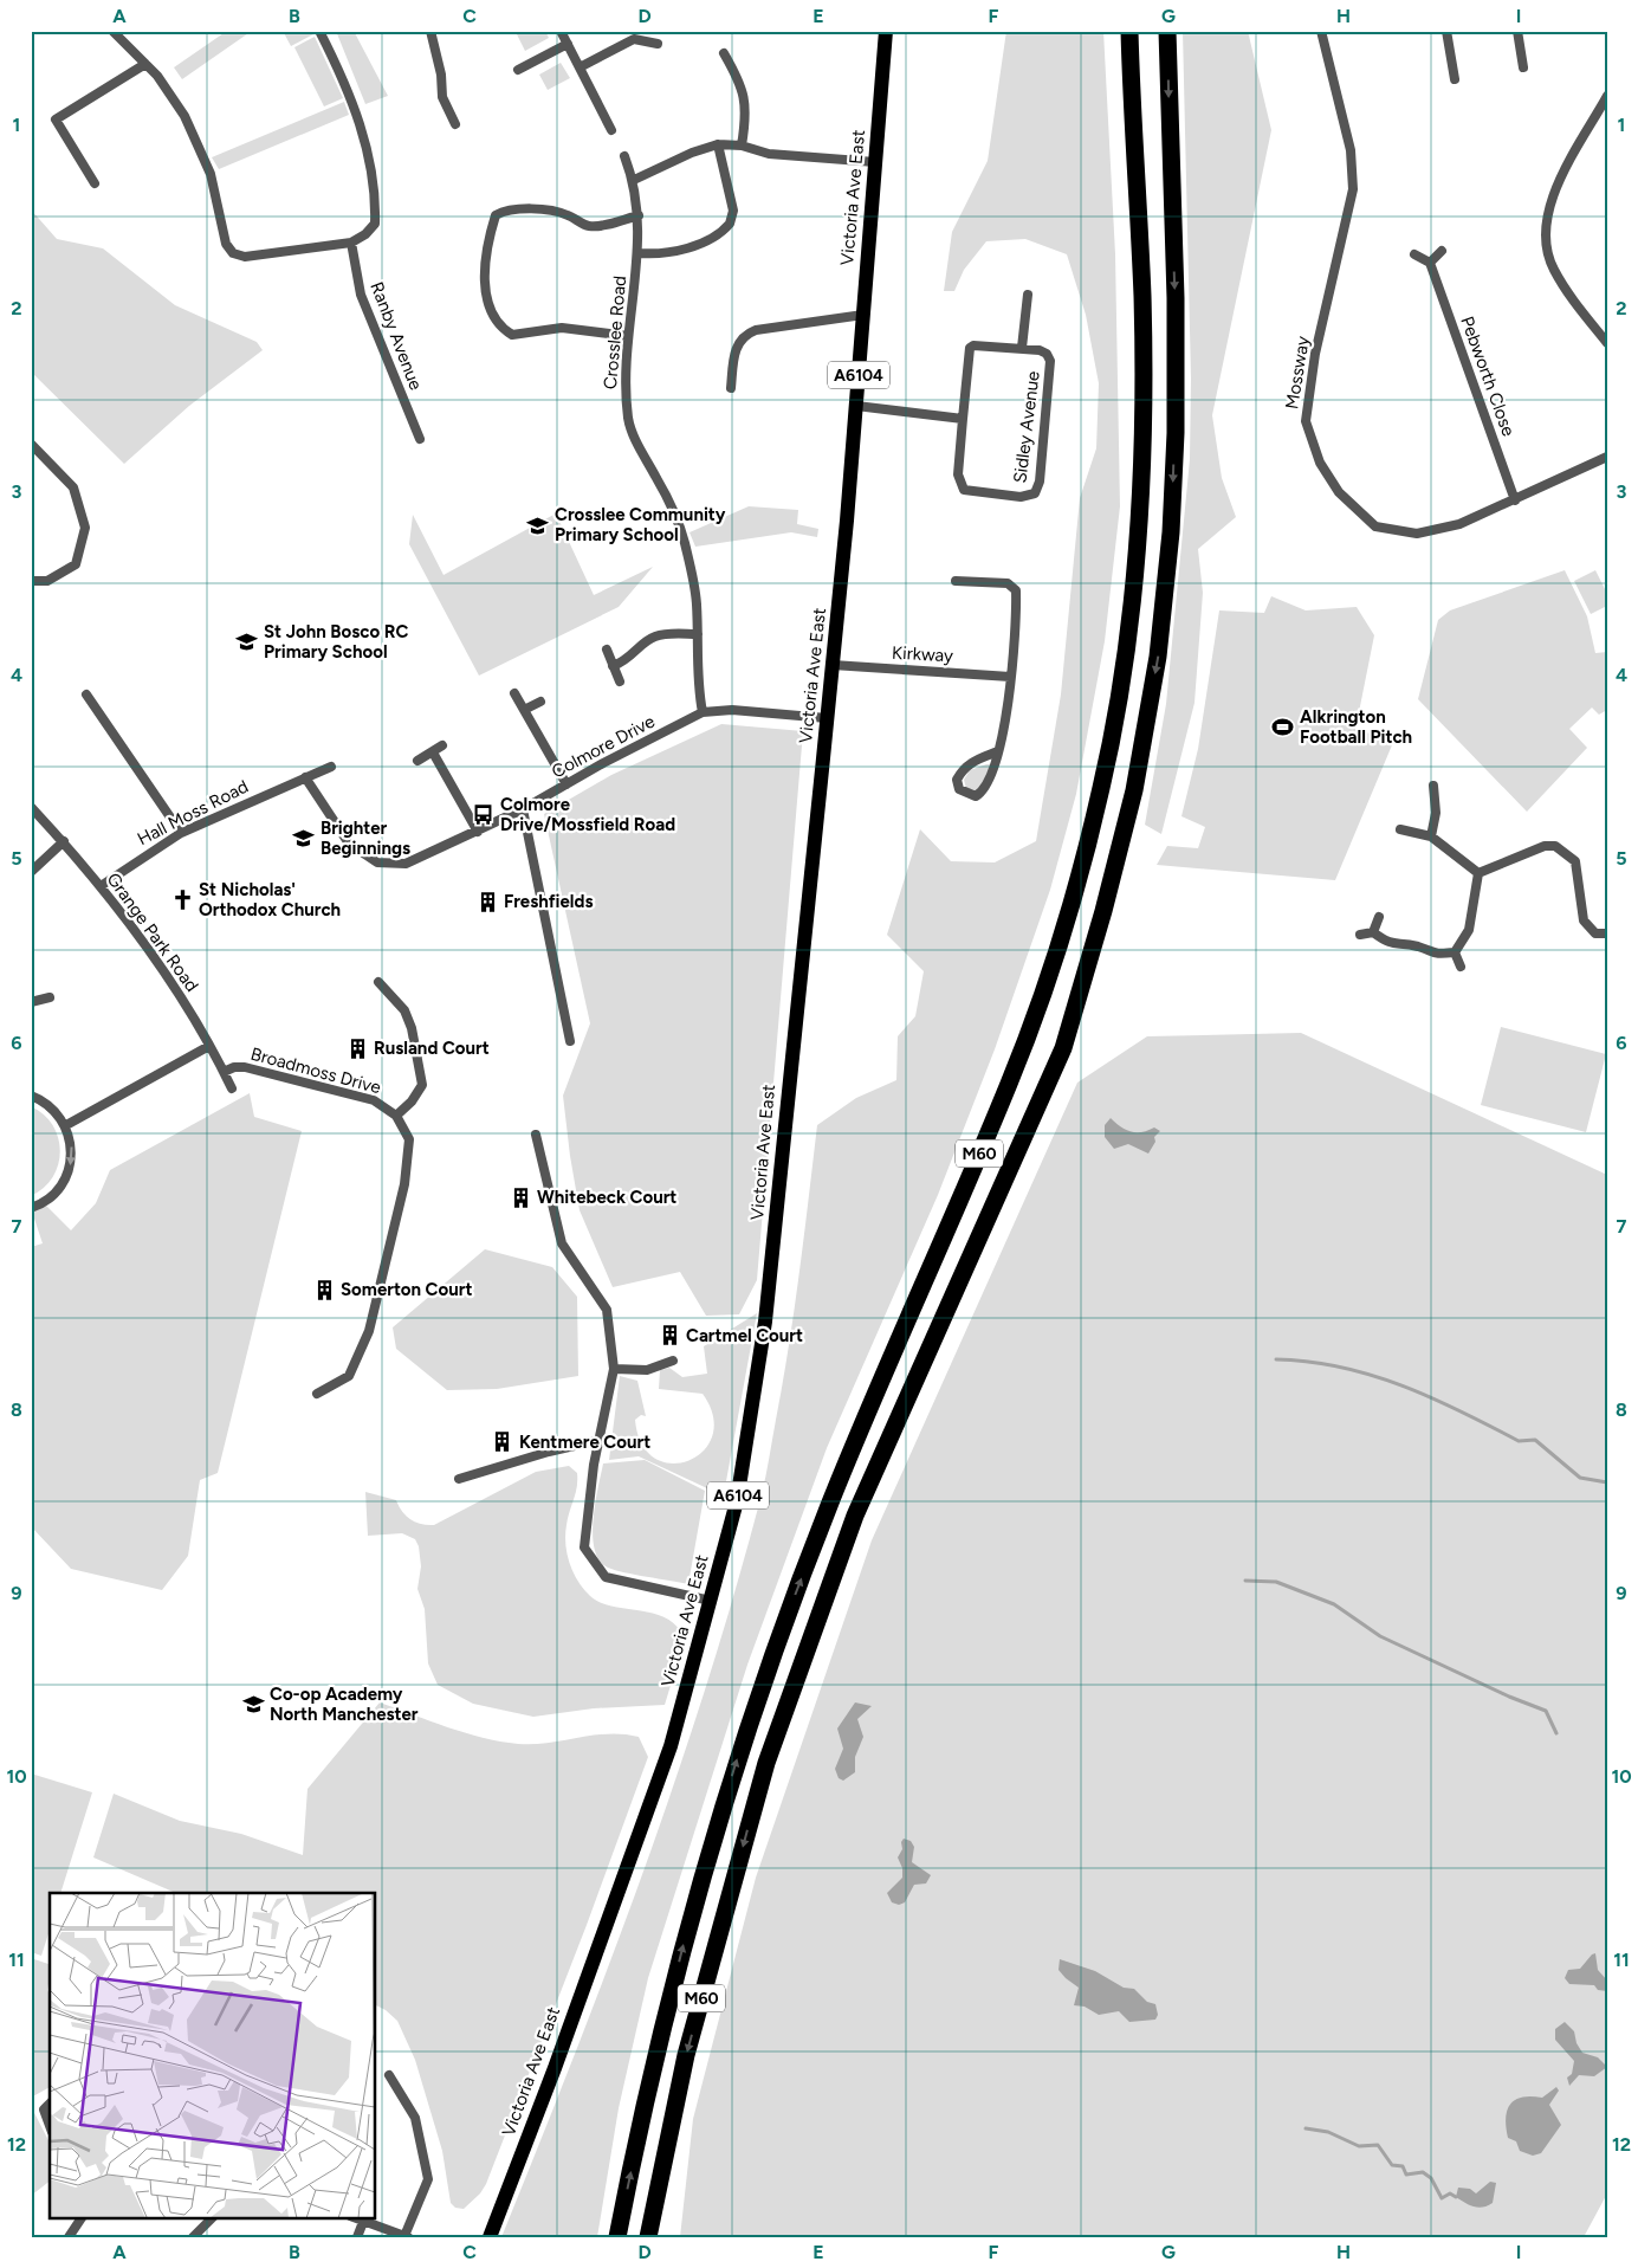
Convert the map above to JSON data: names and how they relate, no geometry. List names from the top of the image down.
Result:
{
  "streets": {
    "highway": ["M60"],
    "main road": ["Victoria Ave East", "A6104"],
    "street": [
      "Crosslee Road",
      "Ranby Avenue",
      "Mossway",
      "Pebworth Close",
      "Sidley Avenue",
      "Kirkway",
      "Colmore Drive",
      "Hall Moss Road",
      "Grange Park Road",
      "Broadmoss Drive"
    ]
  },
  "crossings": [
    ["Victoria Ave East", "Kirkway"],
    ["Victoria Ave East", "Colmore Drive"],
    ["Crosslee Road", "Colmore Drive"],
    ["Mossway", "Pebworth Close"],
    ["Colmore Drive", "Hall Moss Road"],
    ["Hall Moss Road", "Grange Park Road"],
    ["Grange Park Road", "Broadmoss Drive"]
  ],
  "places": {
    "school or university": [
      "Crosslee Community Primary School",
      "St John Bosco RC Primary School",
      "Brighter Beginnings",
      "Co-op Academy North Manchester"
    ],
    "sports": ["Alkrington Football Pitch"],
    "bus stop": ["Colmore Drive/Mossfield Road"],
    "church": ["St Nicholas' Orthodox Church"],
    "building": [
      "Freshfields",
      "Rusland Court",
      "Whitebeck Court",
      "Somerton Court",
      "Cartmel Court",
      "Kentmere Court"
    ]
  },
  "grid": {
    "columns": [
      "A",
      "B",
      "C",
      "D",
      "E",
      "F",
      "G",
      "H",
      "I"
    ],
    "rows": [
      "1",
      "2",
      "3",
      "4",
      "5",
      "6",
      "7",
      "8",
      "9",
      "10",
      "11",
      "12"
    ]
  }
}
